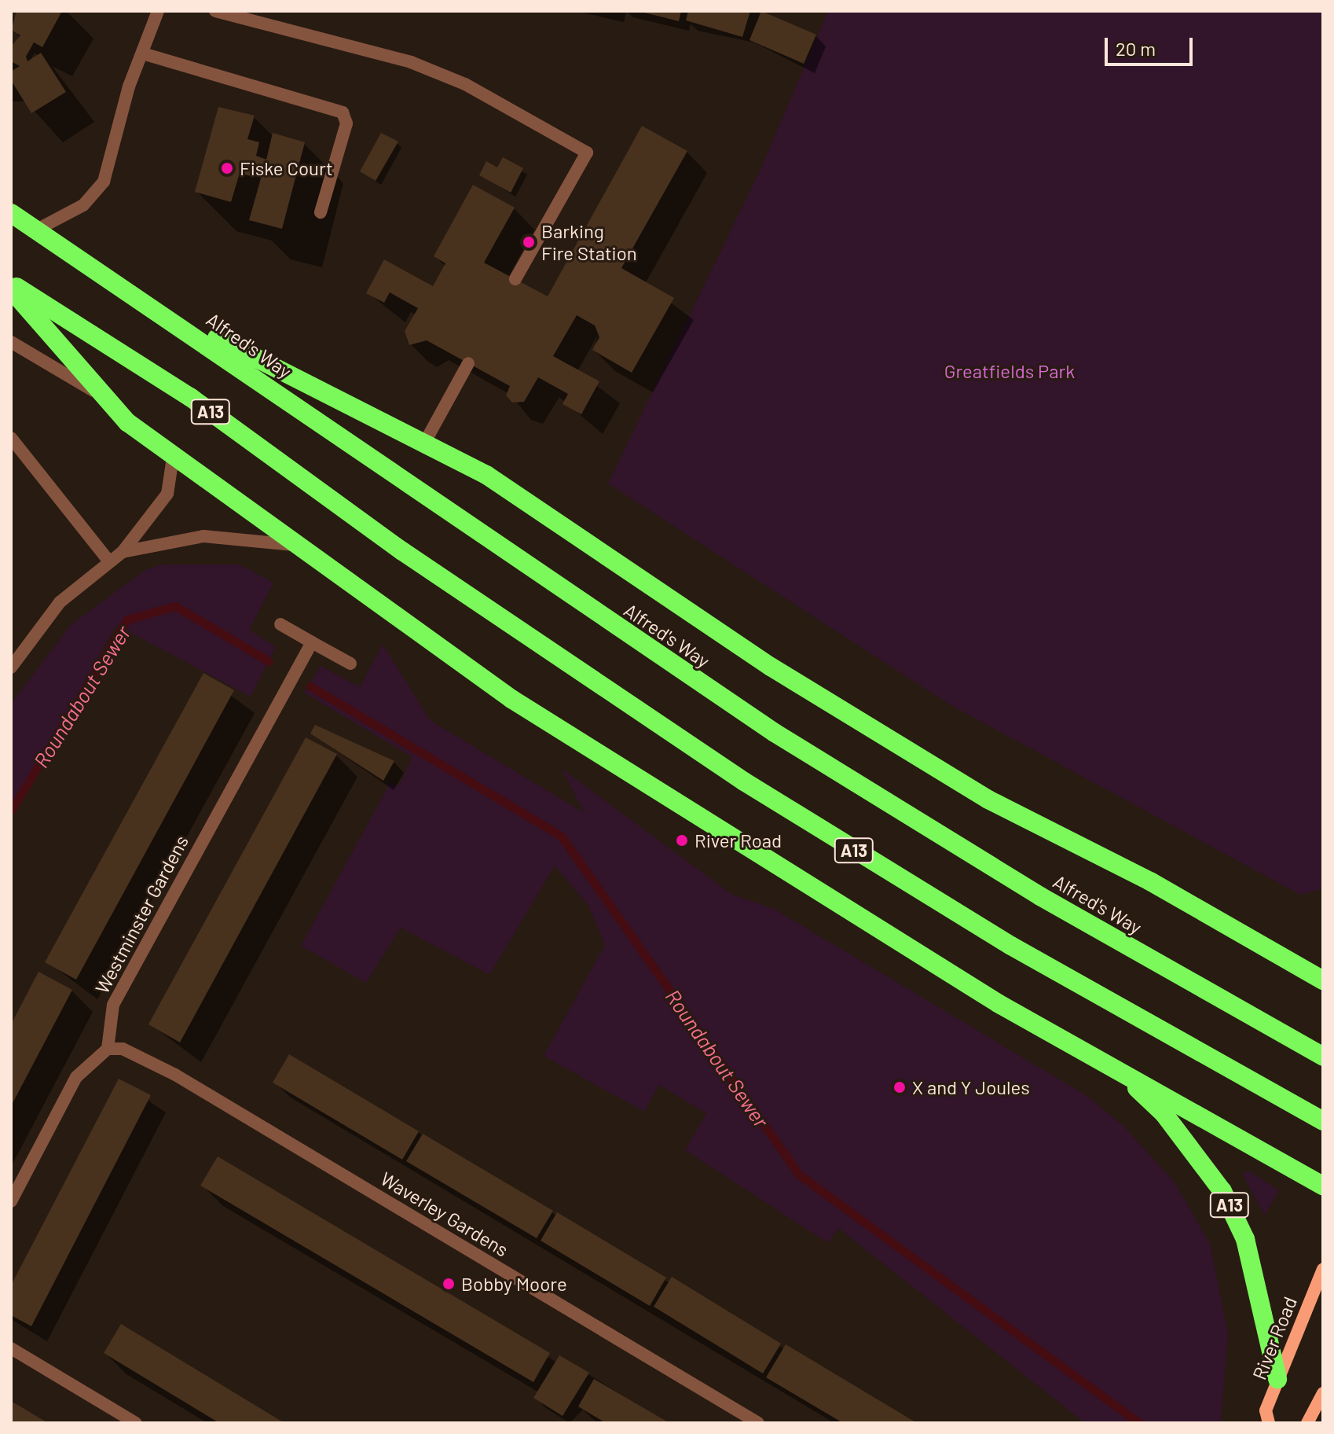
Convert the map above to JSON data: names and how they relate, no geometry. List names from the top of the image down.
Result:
{
  "streets": {
    "highway": ["Alfred's Way", "A13"],
    "street": ["Westminster Gardens", "Waverley Gardens", "River Road"]
  },
  "crossings": [
    ["A13", "River Road"],
    ["Westminster Gardens", "Waverley Gardens"]
  ],
  "water": ["Roundabout Sewer"],
  "parks": ["Greatfields Park"],
  "places": [
    "Fiske Court",
    "Barking Fire Station",
    "River Road",
    "X and Y Joules",
    "Bobby Moore"
  ],
  "scale_bar": "20 m"
}
